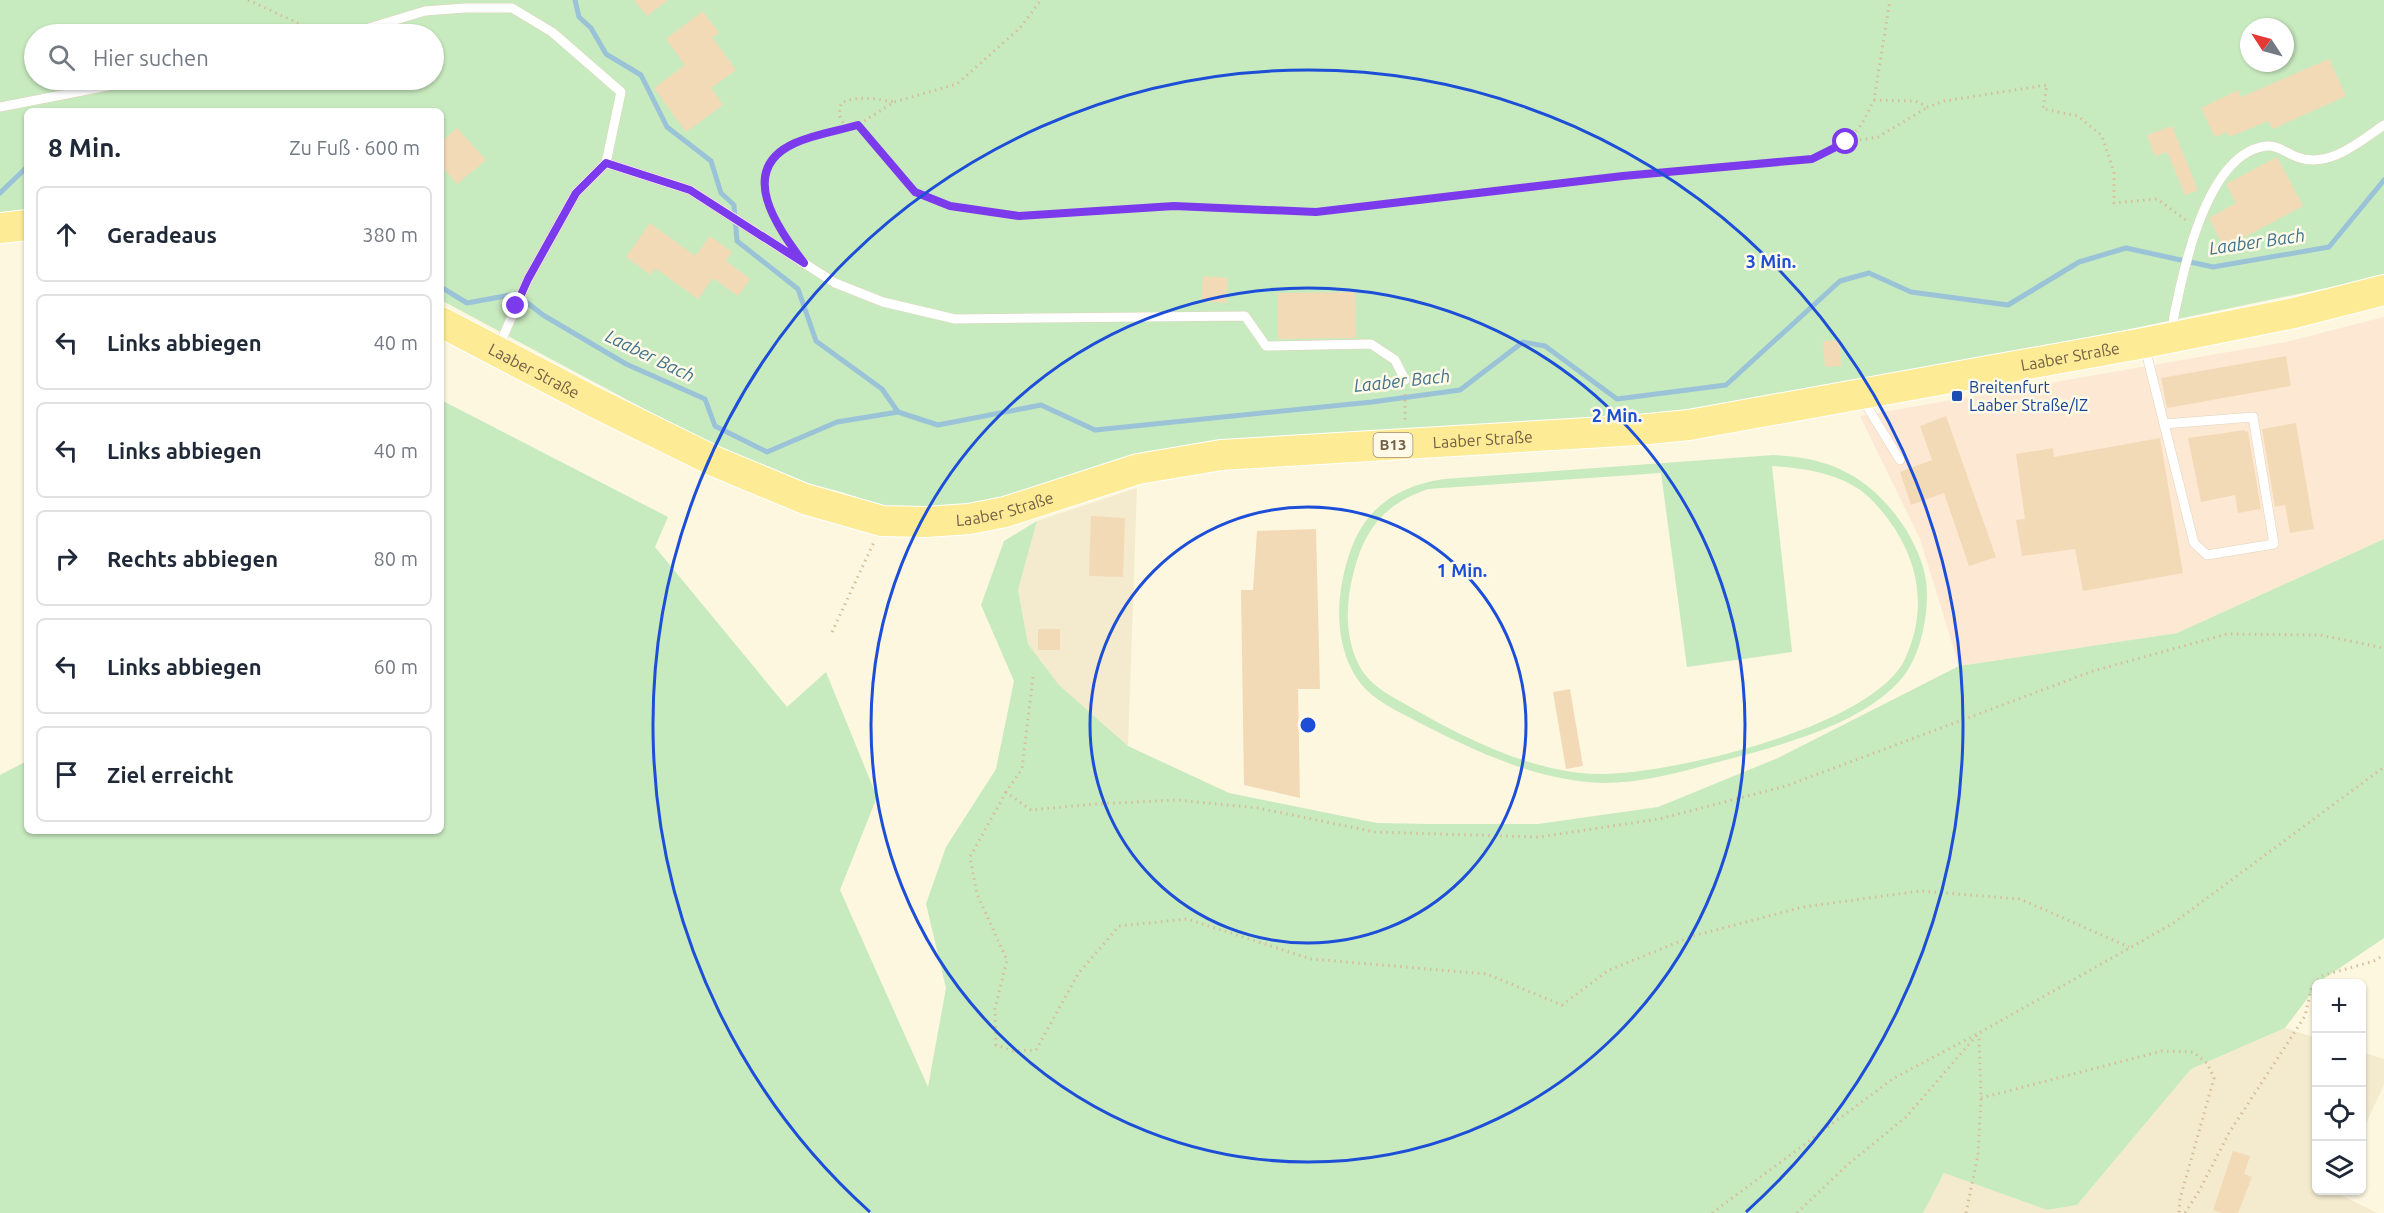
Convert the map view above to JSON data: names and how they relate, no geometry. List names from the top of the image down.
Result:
{
  "streets": {
    "main road": ["Laaber Straße", "B13"]
  },
  "water": ["Laaber Bach"],
  "places": {
    "transit": ["Breitenfurt Laaber Straße/IZ"]
  },
  "north": "top left",
  "page": {
    "search": "Hier suchen",
    "heading": ["8 Min.", "Zu Fuß · 600 m"],
    "list": [
      ["Geradeaus", "380 m"],
      ["Links abbiegen", "40 m"],
      ["Links abbiegen", "40 m"],
      ["Rechts abbiegen", "80 m"],
      ["Links abbiegen", "60 m"],
      "Ziel erreicht"
    ],
    "map_buttons": ["+", "−"]
  },
  "rings": ["3 Min.", "2 Min.", "1 Min."]
}
